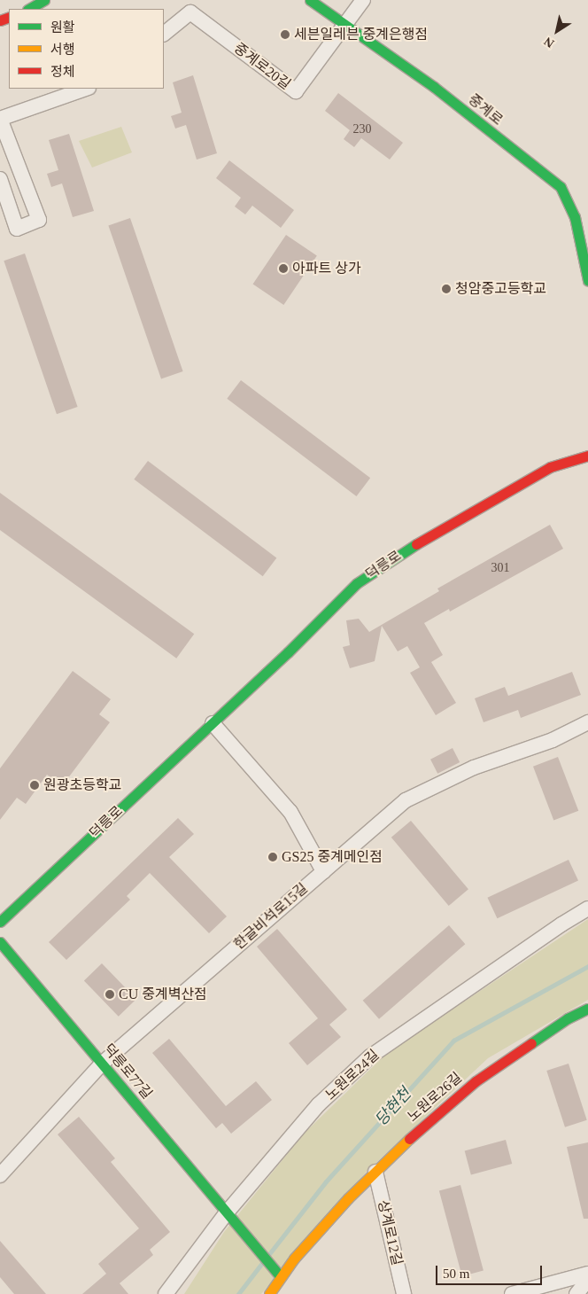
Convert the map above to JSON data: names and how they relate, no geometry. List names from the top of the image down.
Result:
{
  "streets": {
    "main road": [
      "중계로",
      "덕릉로",
      "덕릉로77길",
      "노원로26길"
    ],
    "street": [
      "중계로20길",
      "한글비석로15길",
      "노원로24길",
      "상계로12길"
    ]
  },
  "crossings": [
    ["중계로20길", "중계로"],
    ["한글비석로15길", "덕릉로77길"],
    ["덕릉로77길", "노원로24길"],
    ["덕릉로77길", "노원로26길"],
    ["노원로26길", "상계로12길"]
  ],
  "water": ["당현천"],
  "places": [
    "세븐일레븐 중계은행점",
    "아파트 상가",
    "청암중고등학교",
    "원광초등학교",
    "GS25 중계메인점",
    "CU 중계벽산점"
  ],
  "house_numbers": ["230", "301"],
  "legend": ["원활", "서행", "정체"],
  "scale_bar": "50 m",
  "north": "bottom left"
}
